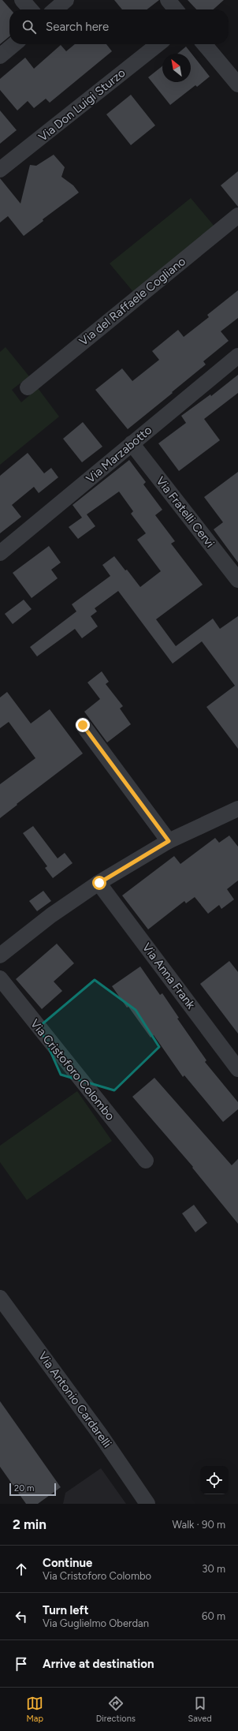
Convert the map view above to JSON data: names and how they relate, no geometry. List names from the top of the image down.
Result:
{
  "streets": {
    "street": [
      "Via Don Luigi Sturzo",
      "Via del Raffaele Cogliano",
      "Via Marzabotto",
      "Via Fratelli Cervi",
      "Via Anna Frank",
      "Via Cristoforo Colombo",
      "Via Antonio Cardarelli"
    ]
  },
  "crossings": [
    ["Via Marzabotto", "Via Fratelli Cervi"]
  ],
  "scale_bar": "20 m",
  "north": "top left",
  "page": {
    "search": "Search here",
    "scale": "20 m",
    "heading": ["2 min", "Walk · 90 m"],
    "list": [
      ["Continue", "Via Cristoforo Colombo", "30 m"],
      ["Turn left", "Via Guglielmo Oberdan", "60 m"],
      "Arrive at destination"
    ],
    "nav": ["Map", "Directions", "Saved"]
  }
}
